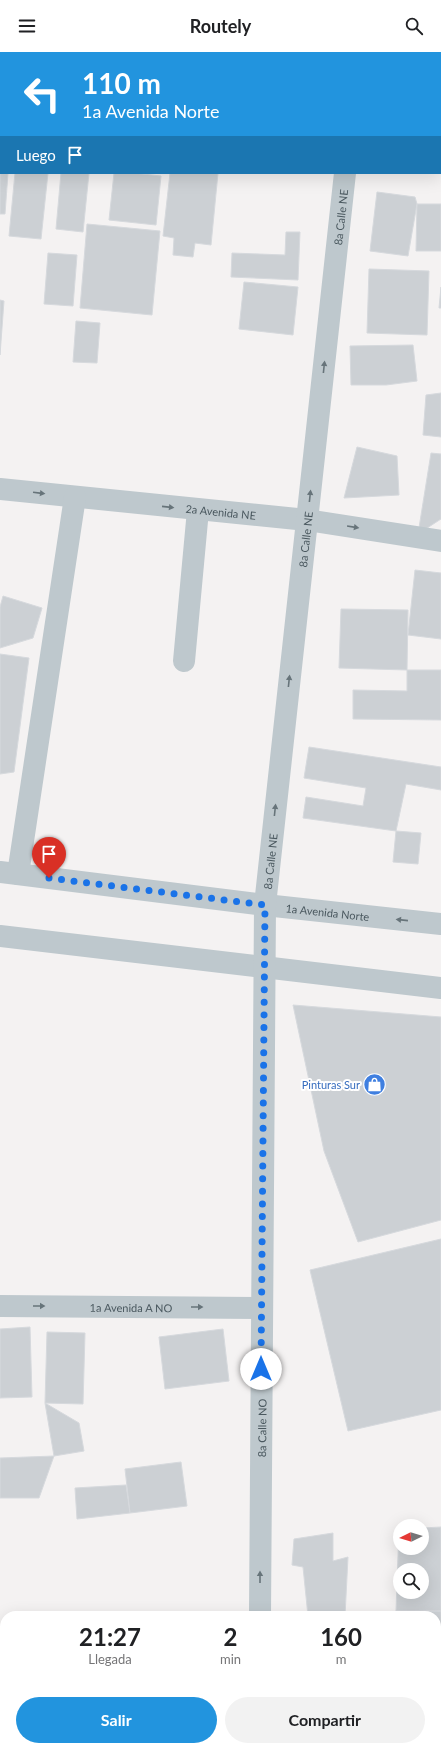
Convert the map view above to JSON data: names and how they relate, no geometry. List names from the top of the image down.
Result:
{
  "streets": {
    "street": [
      "8a Calle NE",
      "2a Avenida NE",
      "1a Avenida Norte",
      "1a Avenida A NO",
      "8a Calle NO"
    ]
  },
  "crossings": [
    ["8a Calle NE", "2a Avenida NE"],
    ["8a Calle NE", "1a Avenida Norte"],
    ["8a Calle NE", "8a Calle NO"],
    ["1a Avenida Norte", "8a Calle NO"],
    ["1a Avenida A NO", "8a Calle NO"]
  ],
  "one_way": [
    "8a Calle NE",
    "2a Avenida NE",
    "1a Avenida A NO",
    "8a Calle NO"
  ],
  "places": {
    "shop": ["Pinturas Sur"]
  },
  "north": "left",
  "page": {
    "header": "Routely",
    "turn": ["110 m", "1a Avenida Norte"],
    "then": "Luego",
    "eta": [
      "21:27",
      "Llegada",
      "2",
      "min",
      "160",
      "m"
    ],
    "buttons": ["Salir", "Compartir"]
  }
}
